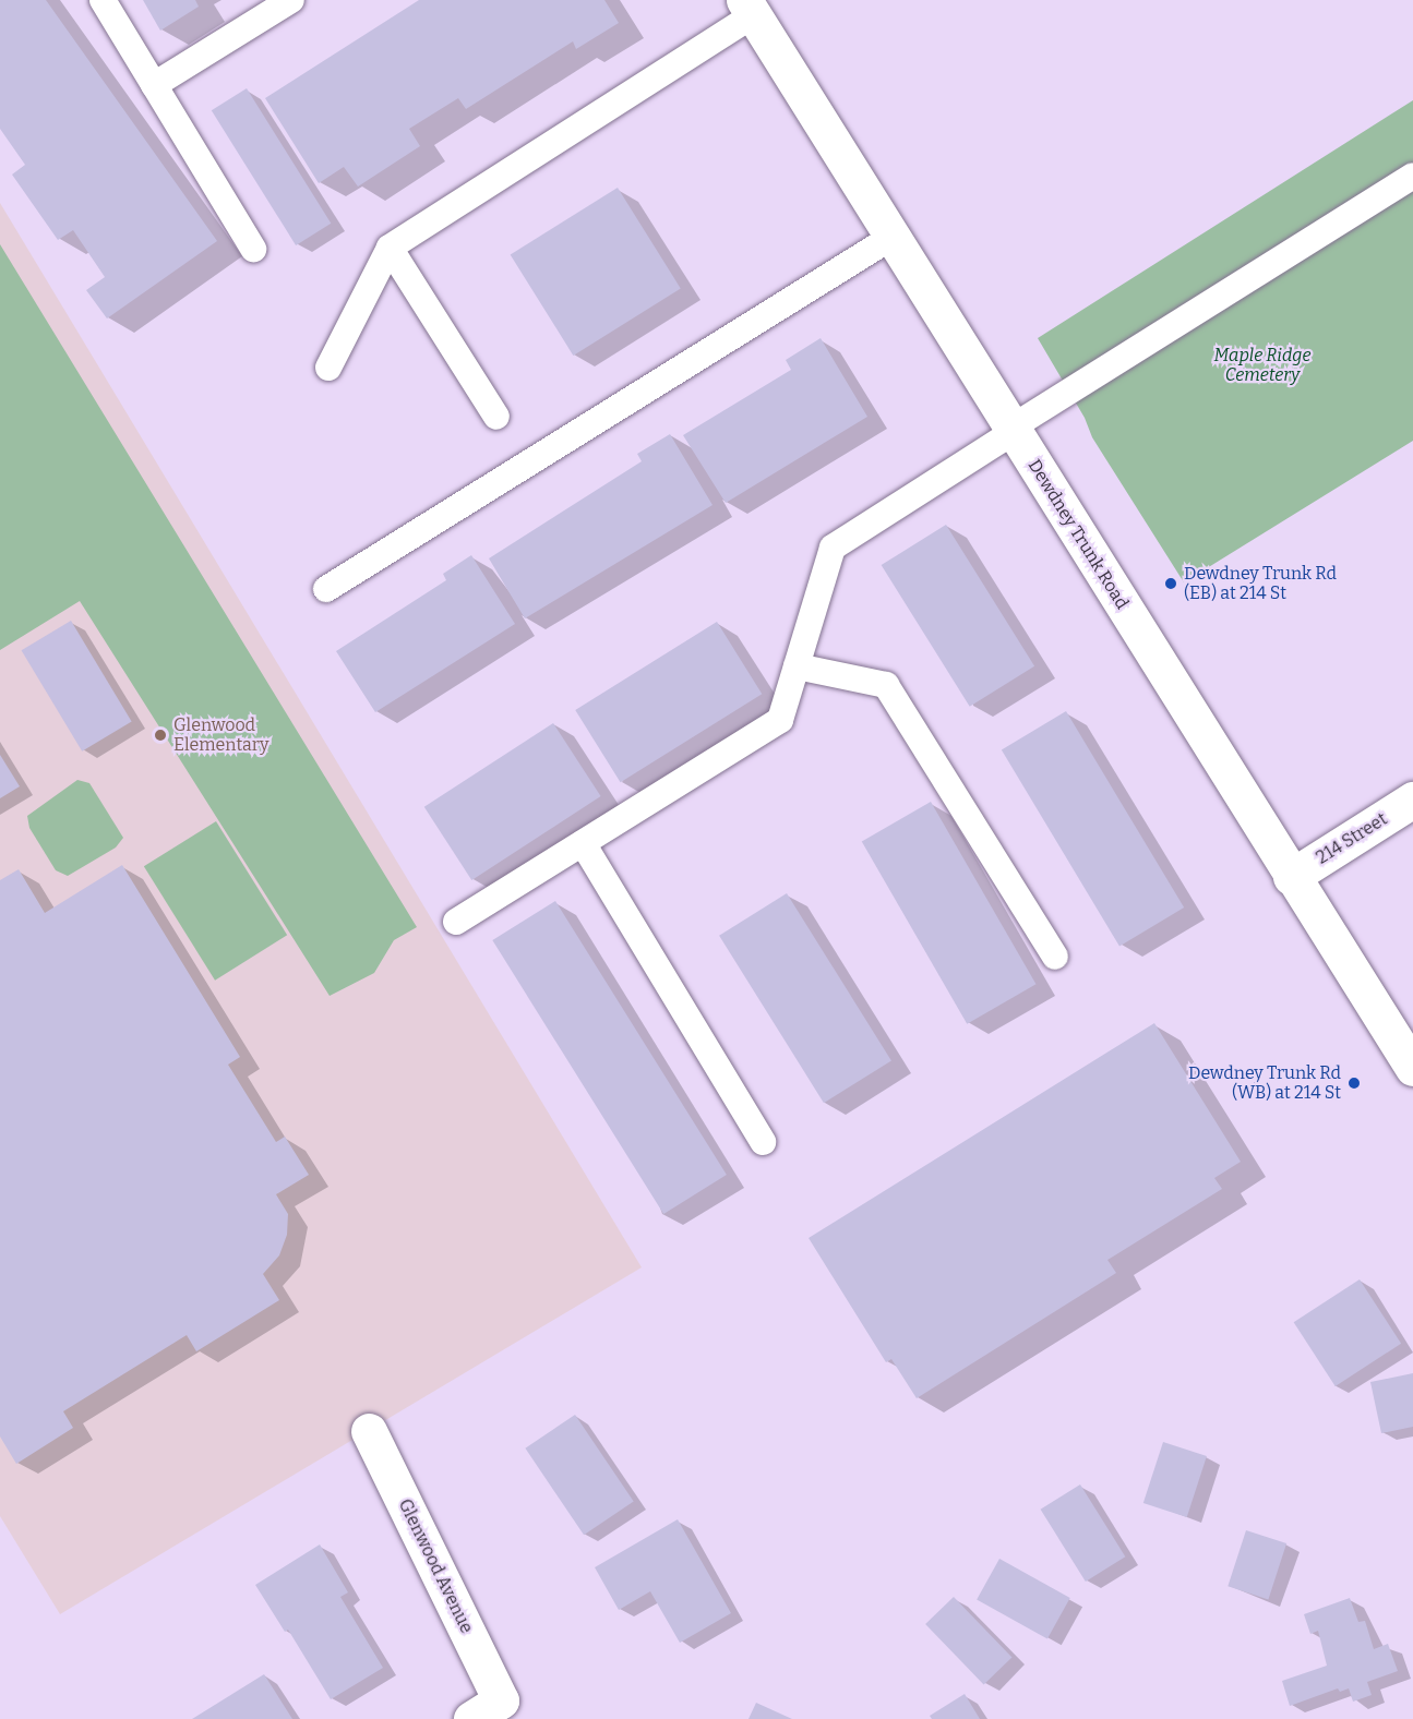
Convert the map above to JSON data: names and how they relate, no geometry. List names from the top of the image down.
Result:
{
  "streets": {
    "main road": ["Dewdney Trunk Road", "214 Street", "Glenwood Avenue"]
  },
  "crossings": [
    ["Dewdney Trunk Road", "214 Street"]
  ],
  "parks": ["Maple Ridge Cemetery"],
  "places": ["Dewdney Trunk Rd (EB) at 214 St", "Glenwood Elementary", "Dewdney Trunk Rd (WB) at 214 St"]
}
